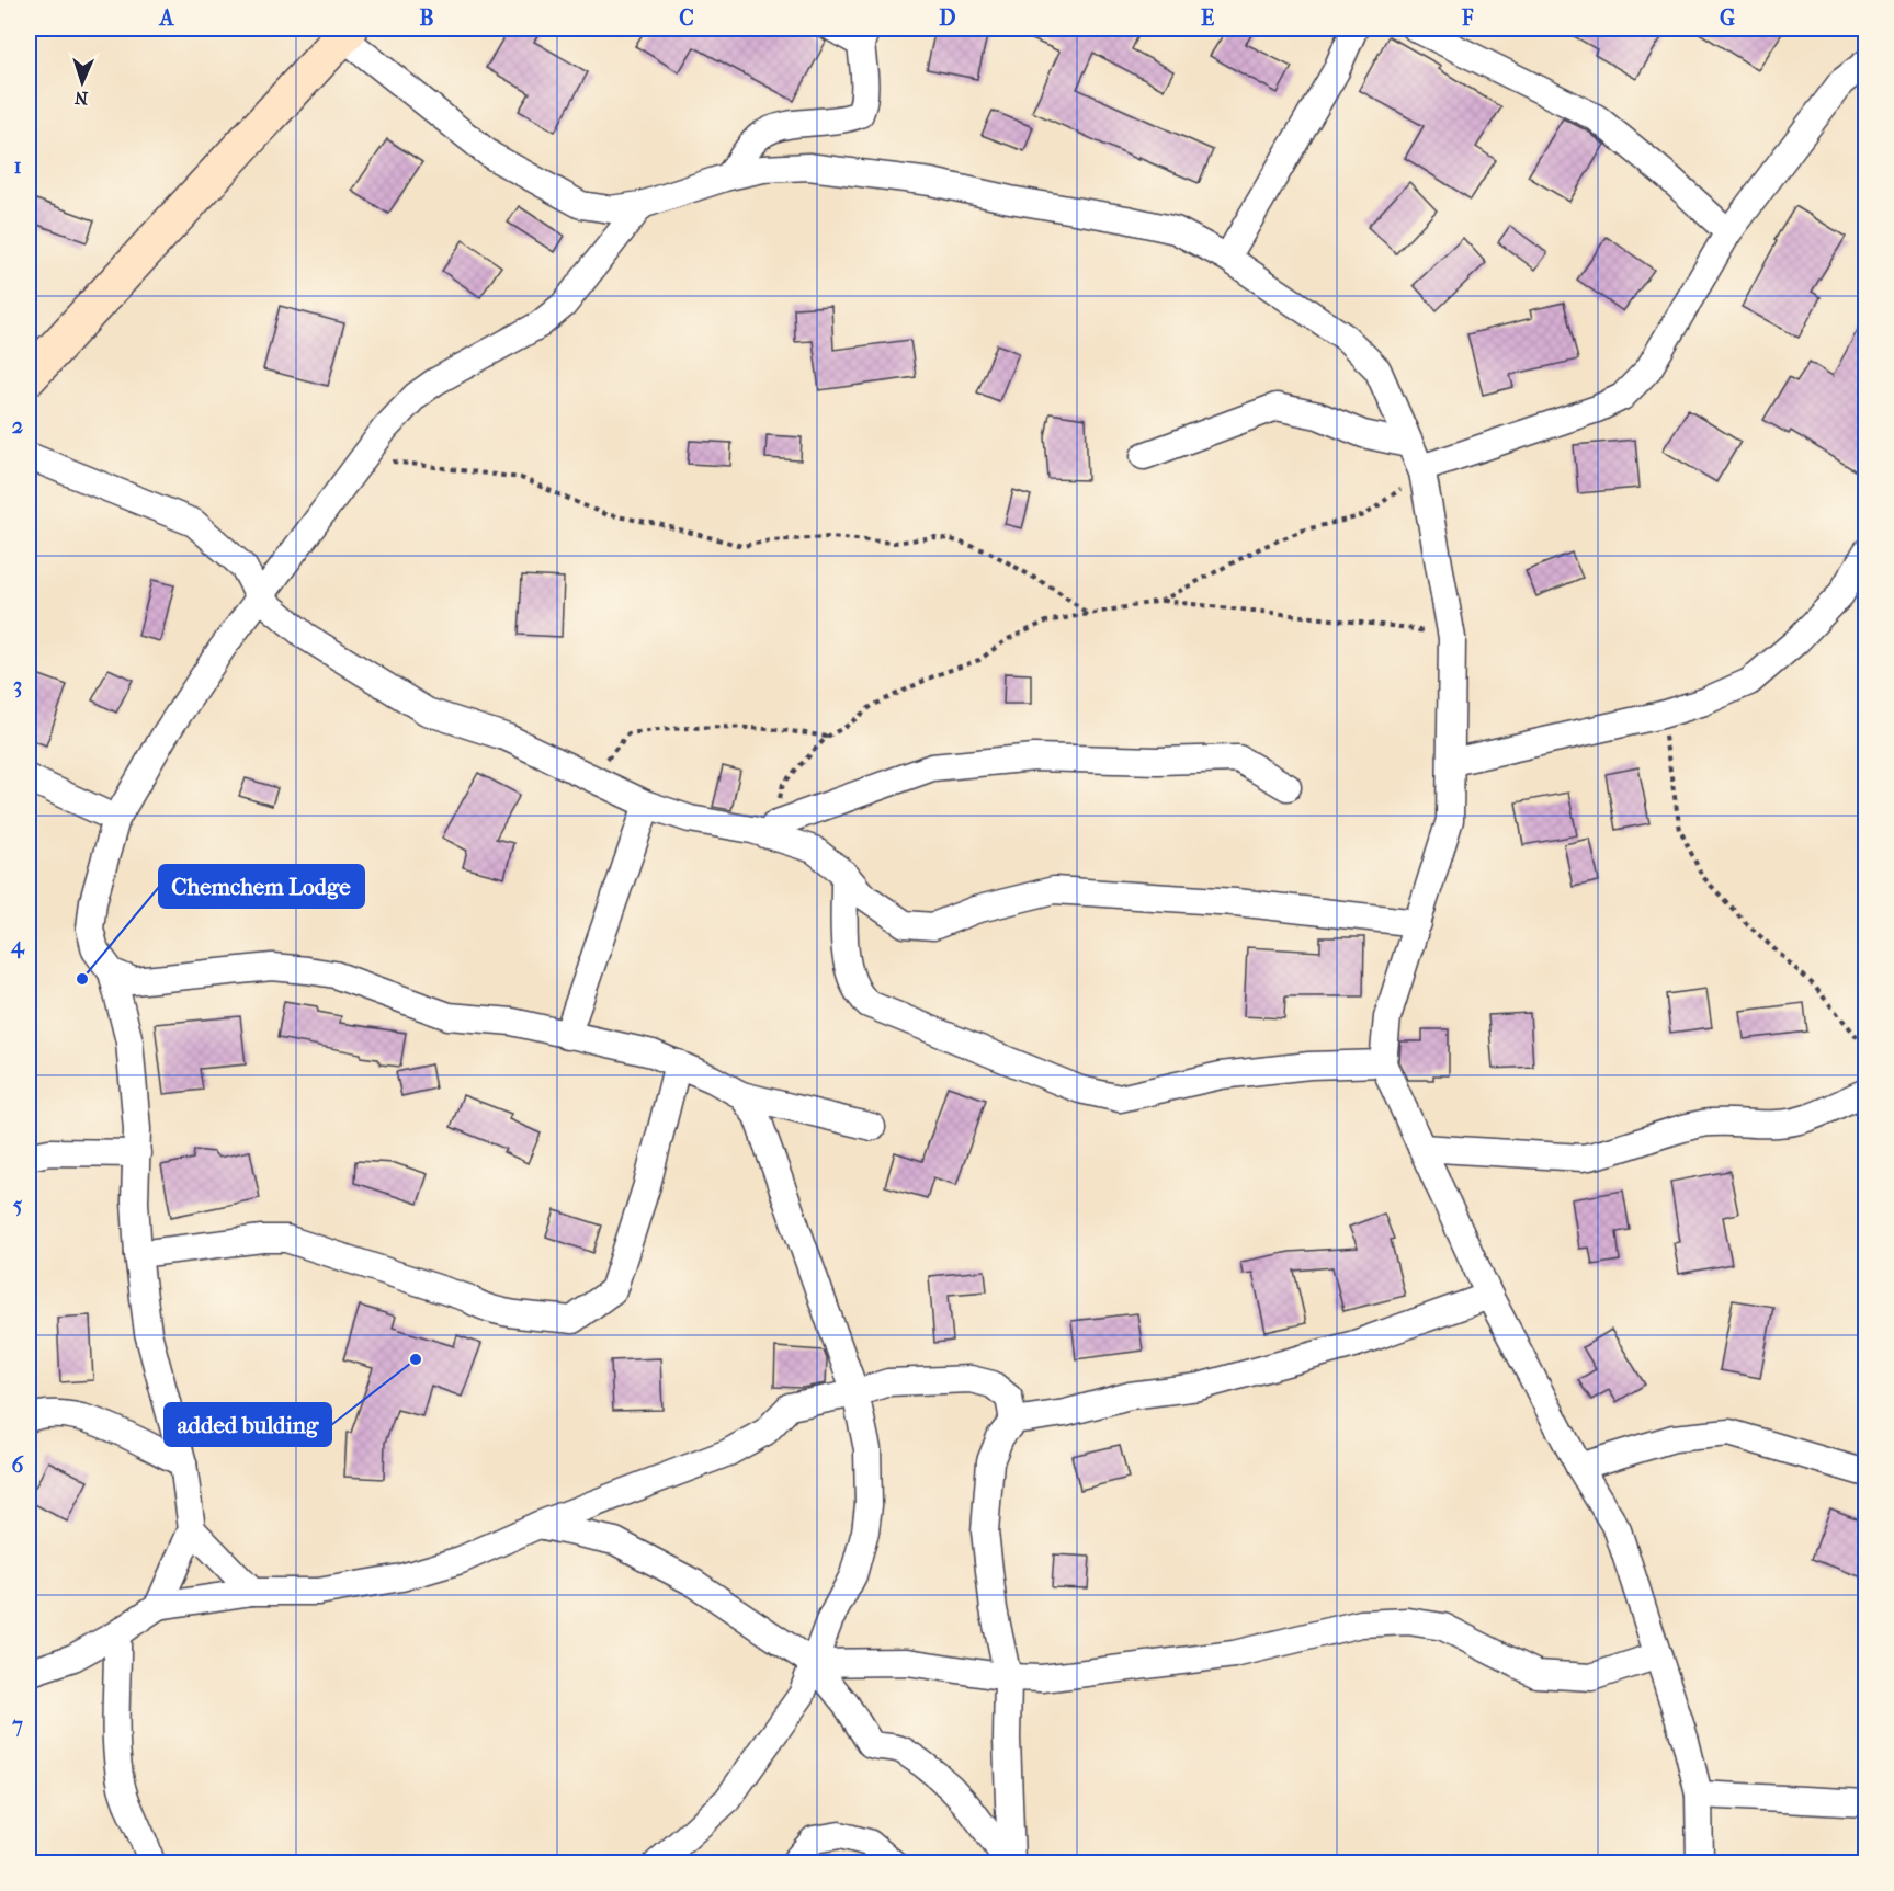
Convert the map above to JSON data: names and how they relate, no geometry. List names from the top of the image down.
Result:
{
  "places": ["Chemchem Lodge", "added bulding"],
  "north": "bottom",
  "grid": {
    "columns": [
      "A",
      "B",
      "C",
      "D",
      "E",
      "F",
      "G"
    ],
    "rows": [
      "1",
      "2",
      "3",
      "4",
      "5",
      "6",
      "7"
    ]
  }
}
